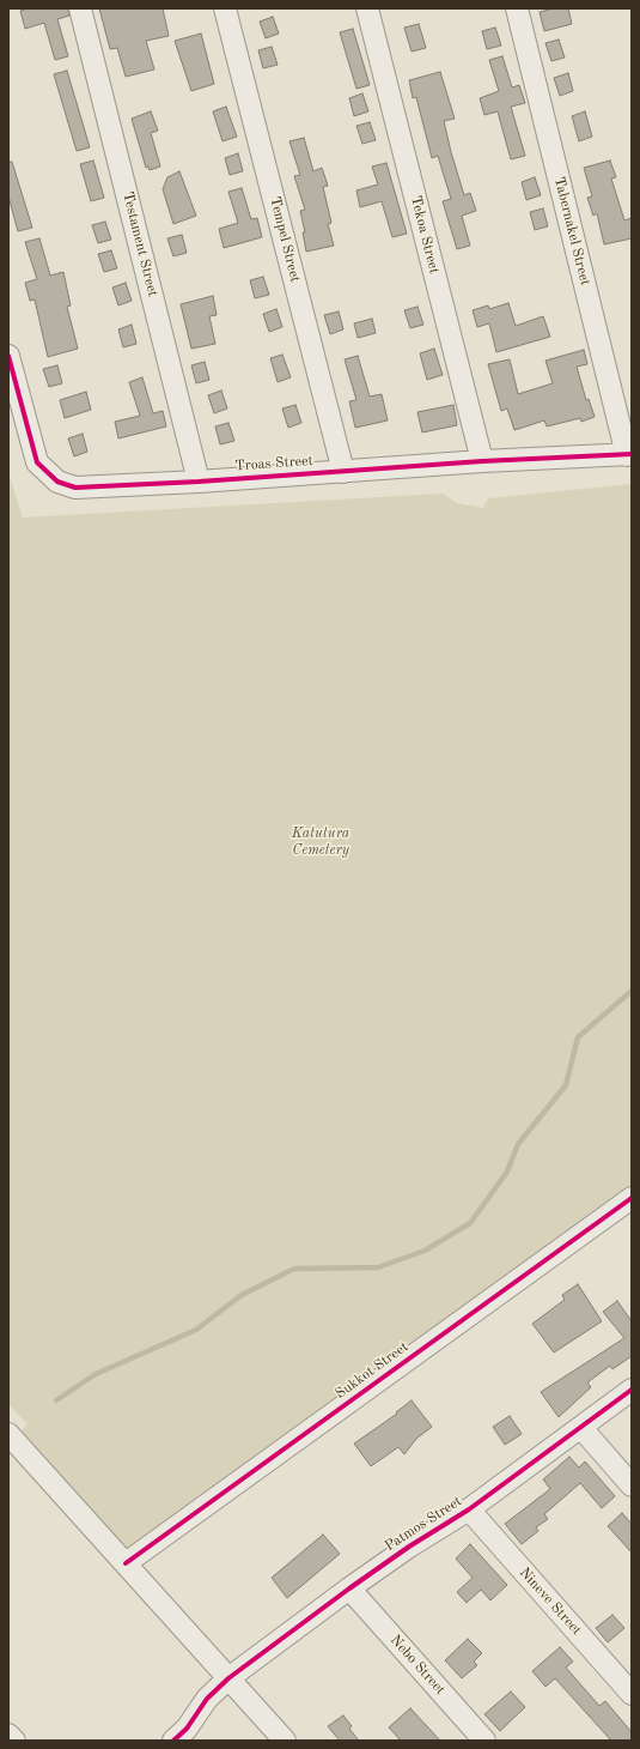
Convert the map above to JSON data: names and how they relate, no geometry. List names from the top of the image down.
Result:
{
  "streets": {
    "street": [
      "Tabernakel Street",
      "Tekoa Street",
      "Tempel Street",
      "Testament Street",
      "Troas Street",
      "Sukkot Street",
      "Patmos Street",
      "Nineve Street",
      "Nebo Street"
    ]
  },
  "crossings": [
    ["Tabernakel Street", "Troas Street"],
    ["Tekoa Street", "Troas Street"],
    ["Tempel Street", "Troas Street"],
    ["Testament Street", "Troas Street"],
    ["Patmos Street", "Nineve Street"],
    ["Patmos Street", "Nebo Street"]
  ],
  "parks": ["Katutura Cemetery"]
}
